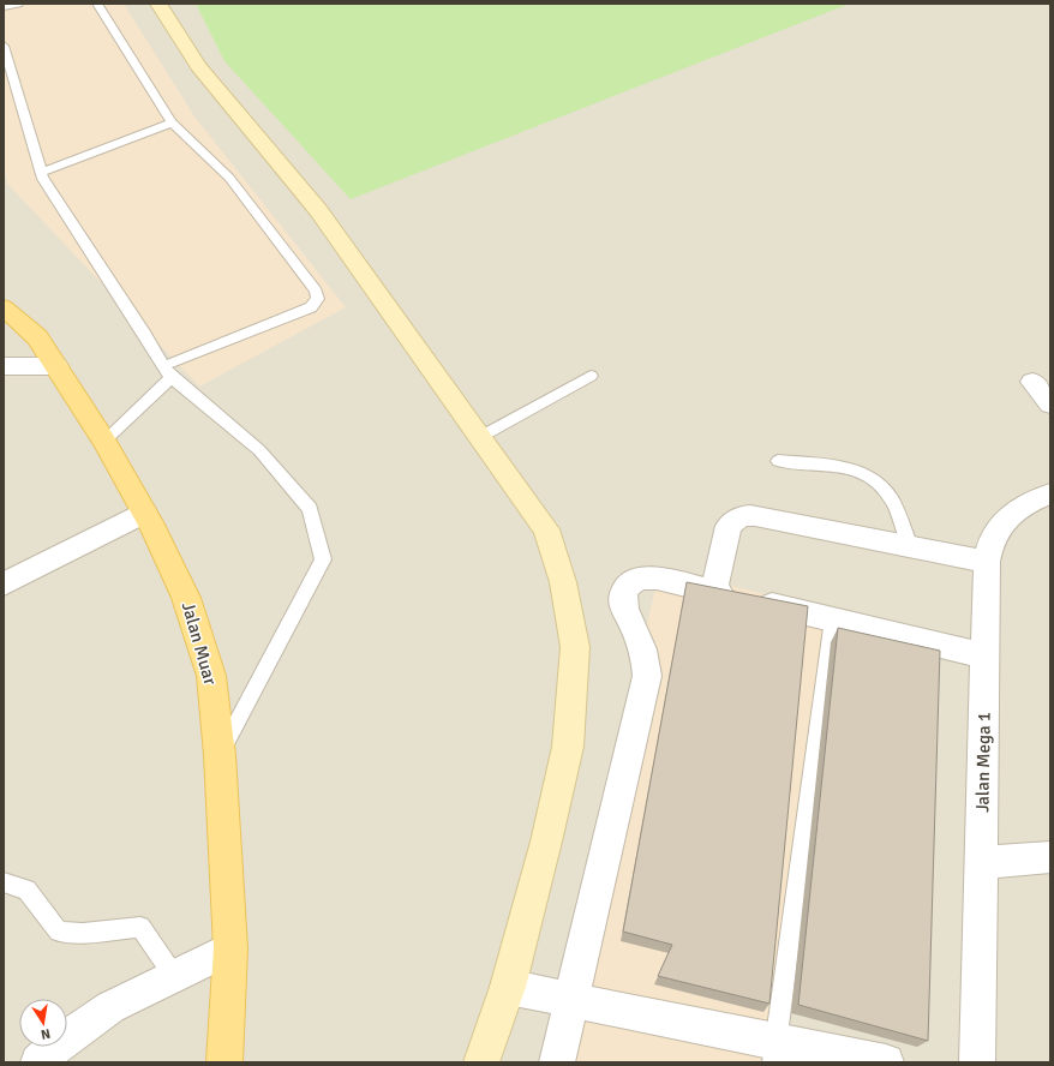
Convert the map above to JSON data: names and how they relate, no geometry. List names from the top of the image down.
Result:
{
  "streets": {
    "main road": ["Jalan Muar"],
    "street": ["Jalan Mega 1"]
  },
  "north": "bottom"
}
